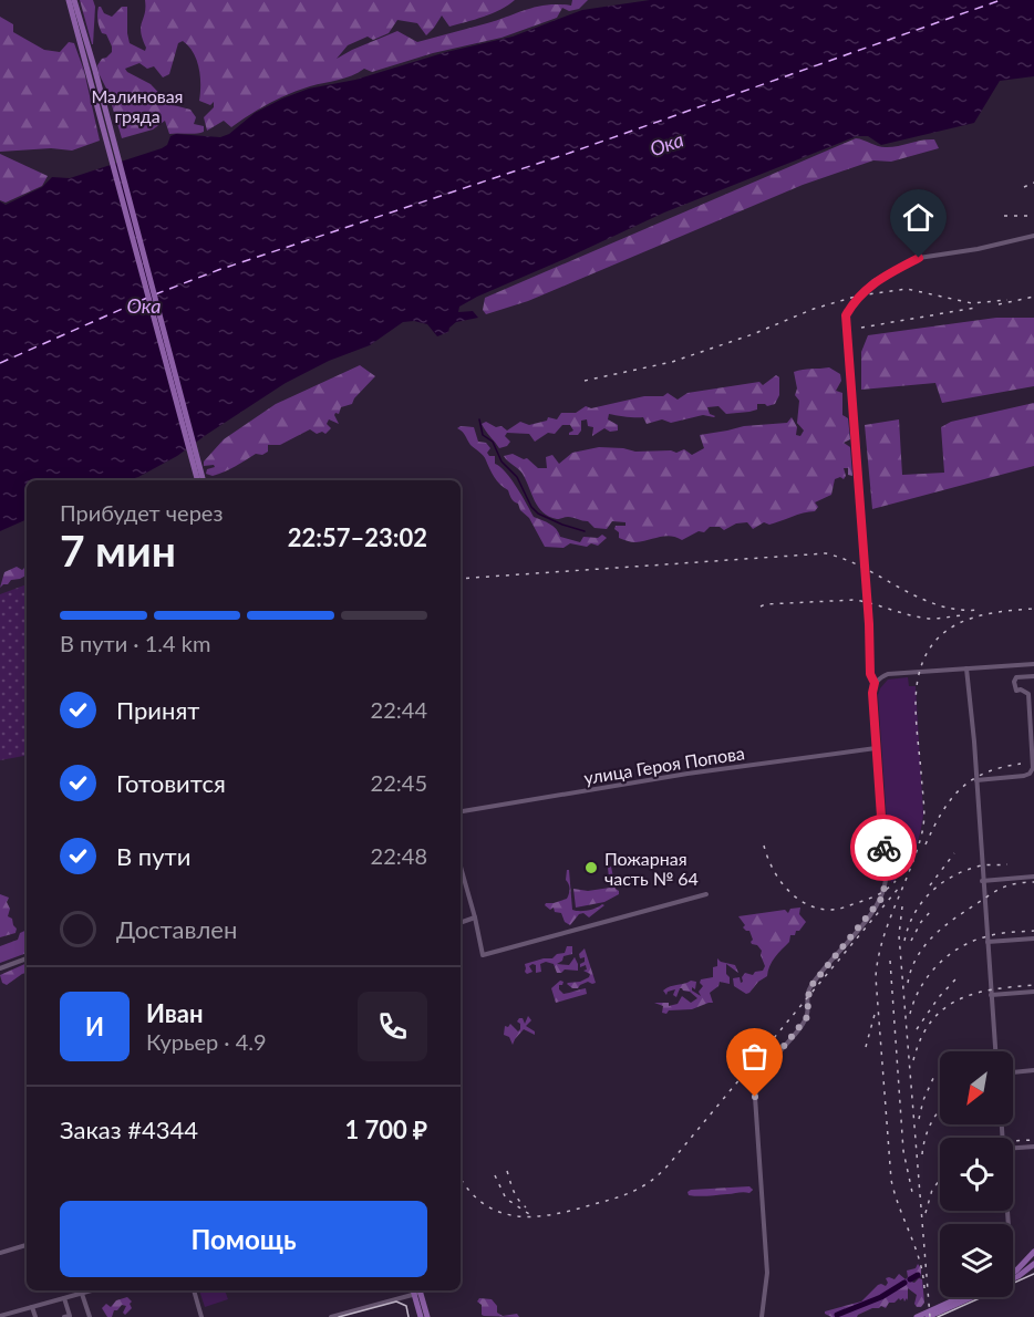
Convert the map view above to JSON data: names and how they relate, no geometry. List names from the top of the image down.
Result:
{
  "streets": {
    "street": ["улица Героя Попова"]
  },
  "water": ["Ока"],
  "parks": ["Малиновая гряда"],
  "places": ["Пожарная часть № 64"],
  "north": "bottom left",
  "page": {
    "heading": ["7 мин", "Прибудет через", "22:57–23:02"],
    "panel": [
      "Иван",
      "Курьер · 4.9",
      "Заказ #4344",
      "1 700 ₽"
    ],
    "bar": "В пути · 1.4 km",
    "list": [
      ["Принят", "22:44"],
      ["Готовится", "22:45"],
      ["В пути", "22:48"],
      "Доставлен"
    ],
    "round": "И",
    "buttons": "Помощь"
  }
}
